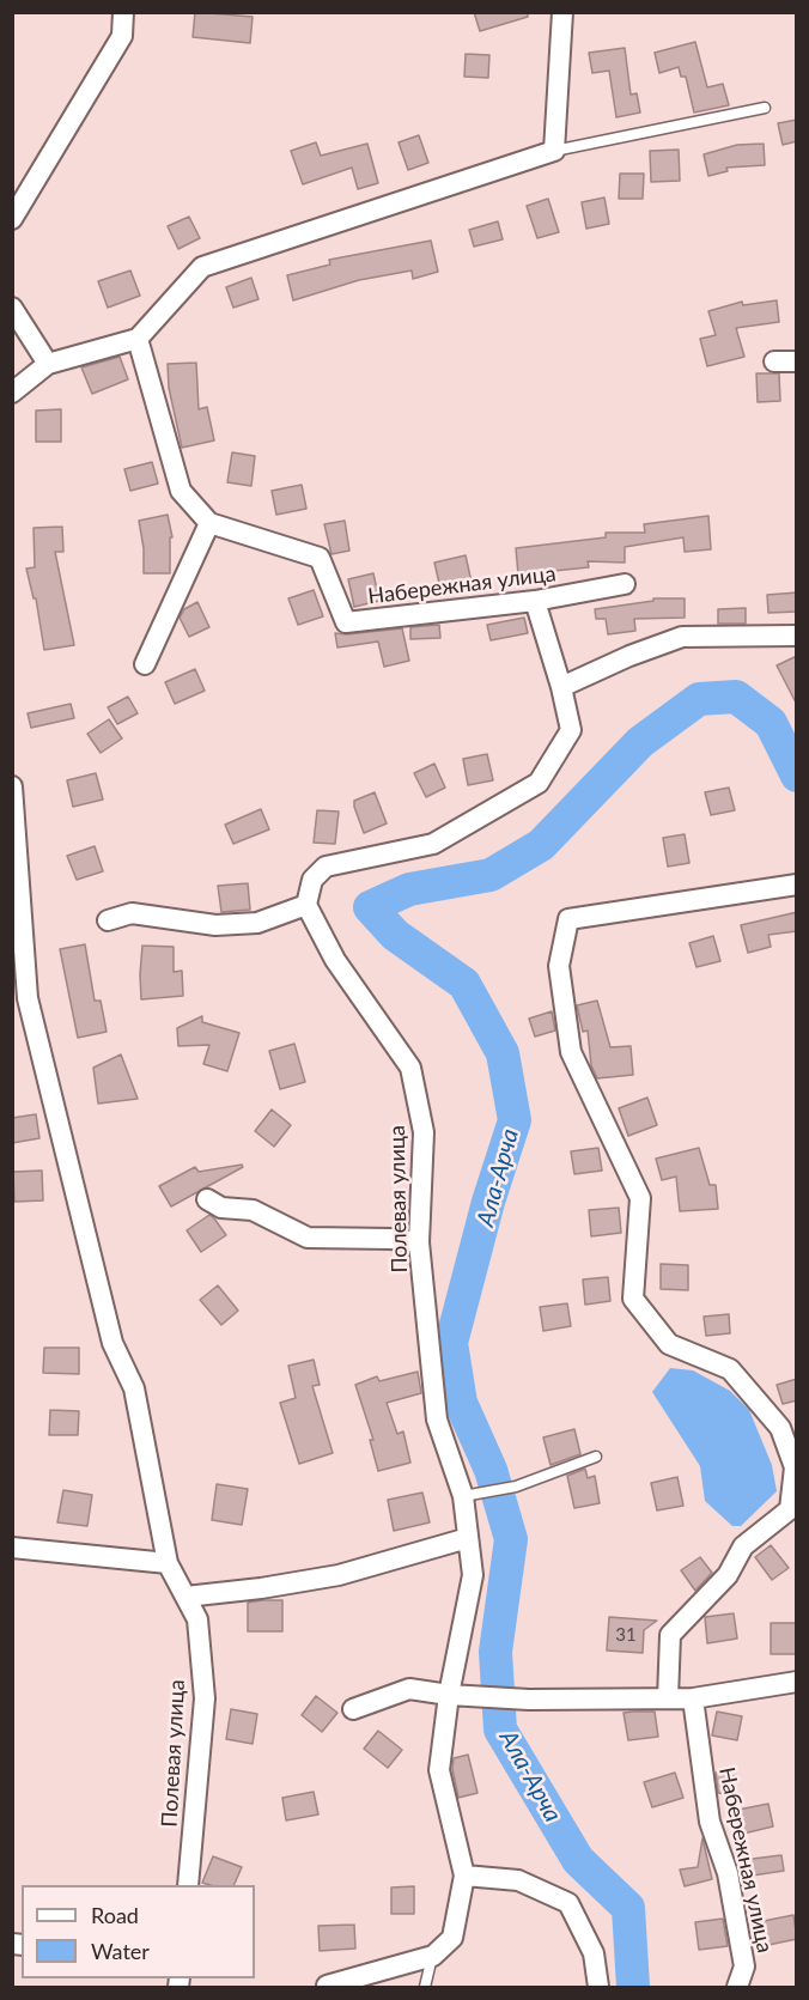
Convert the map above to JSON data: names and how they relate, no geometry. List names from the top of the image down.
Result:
{
  "streets": {
    "street": ["Набережная улица", "Полевая улица"]
  },
  "water": ["Ала-Арча"],
  "house_numbers": ["31"],
  "legend": ["Road", "Water"]
}
